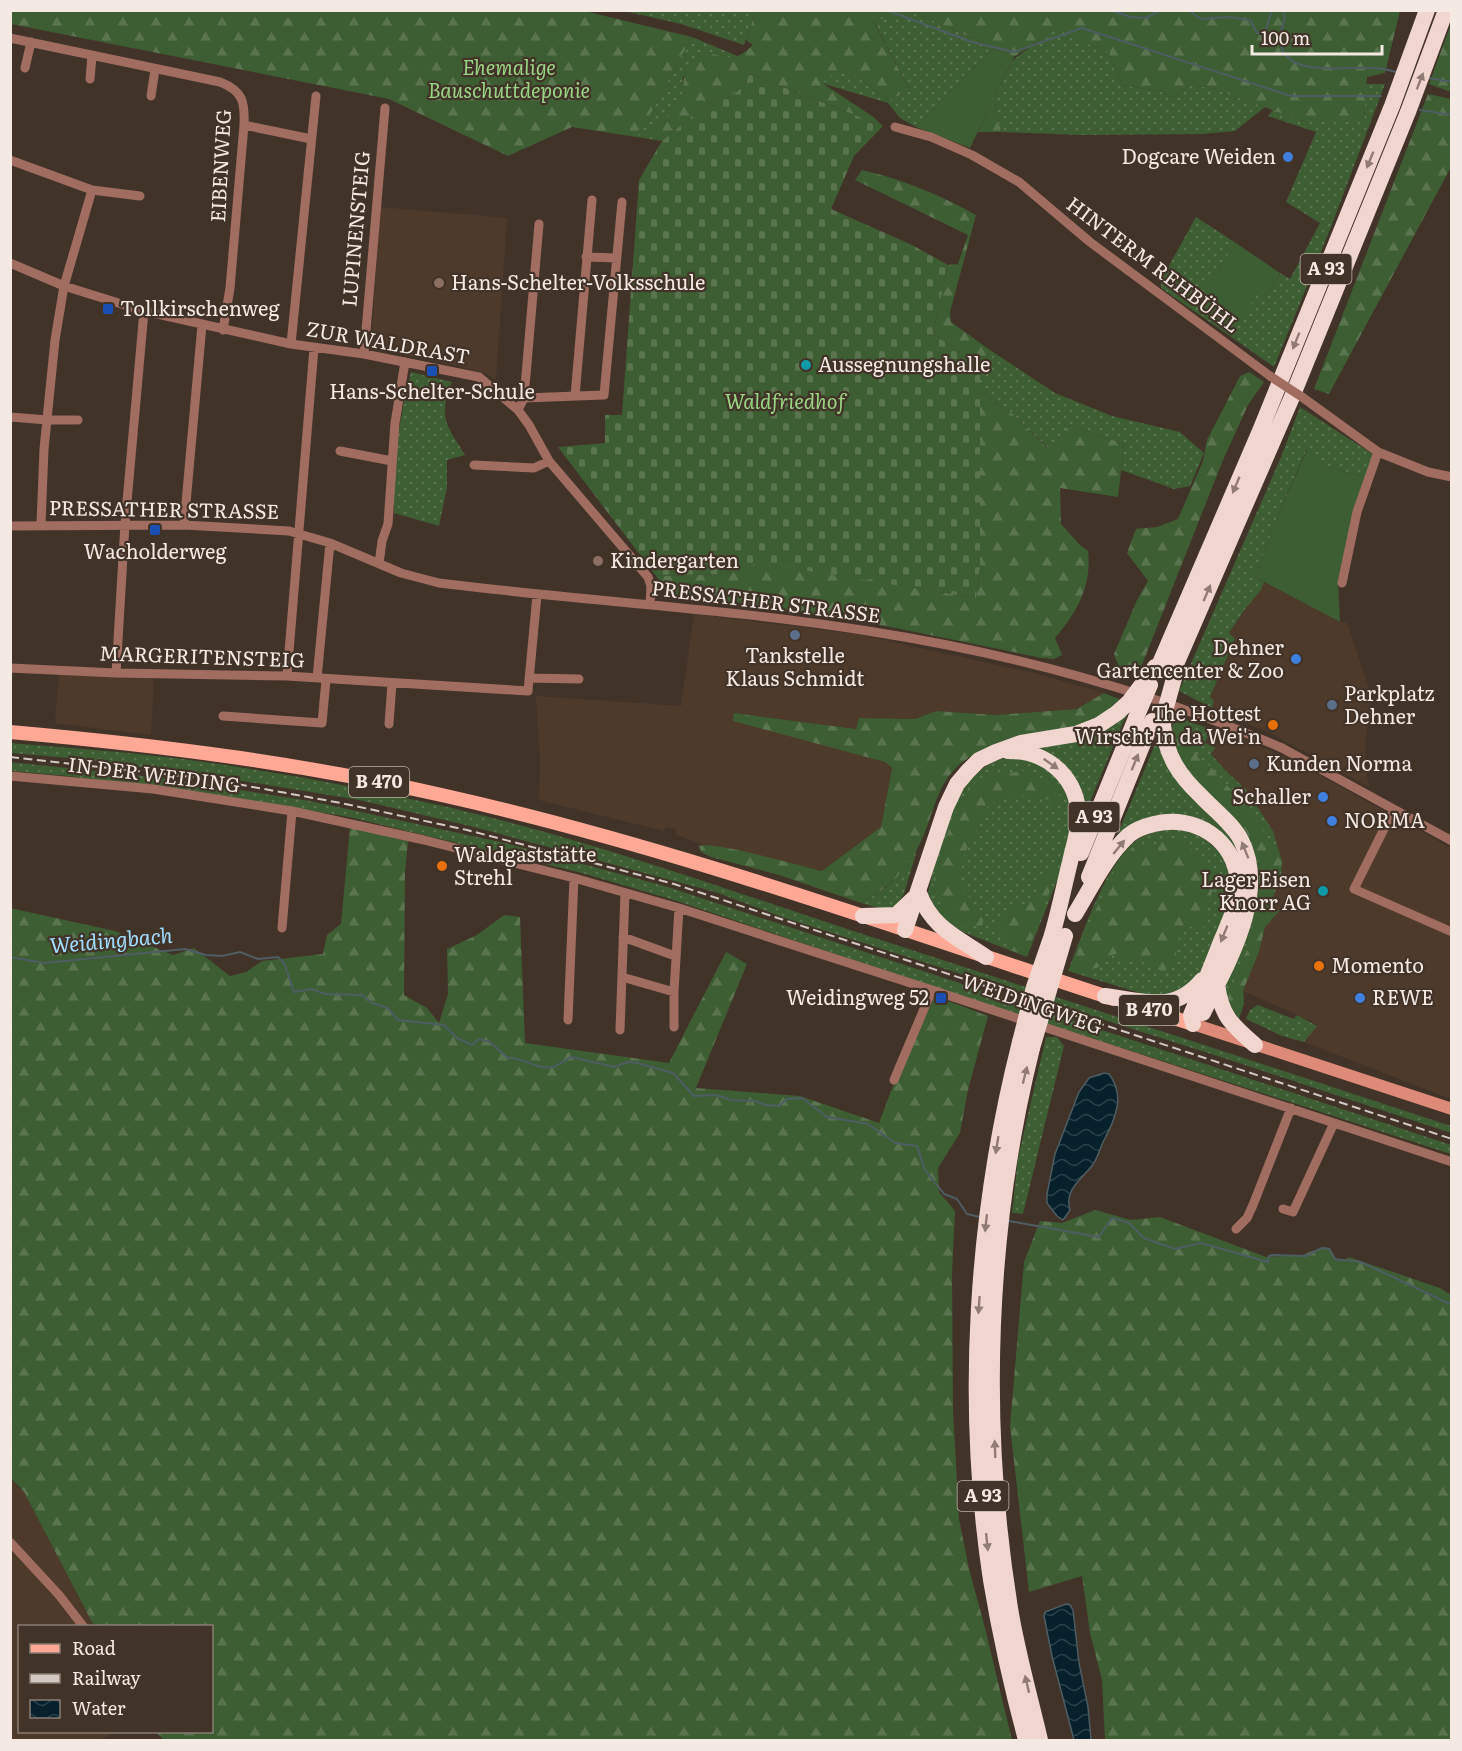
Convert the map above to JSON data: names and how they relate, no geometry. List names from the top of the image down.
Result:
{
  "streets": {
    "highway": ["A 93"],
    "main road": ["B 470"],
    "street": [
      "EIBENWEG",
      "LUPINENSTEIG",
      "HINTERM REHBÜHL",
      "ZUR WALDRAST",
      "PRESSATHER STRASSE",
      "MARGERITENSTEIG",
      "IN DER WEIDING",
      "WEIDINGWEG"
    ]
  },
  "crossings": [
    ["EIBENWEG", "ZUR WALDRAST"],
    ["LUPINENSTEIG", "ZUR WALDRAST"],
    ["ZUR WALDRAST", "PRESSATHER STRASSE"],
    ["IN DER WEIDING", "WEIDINGWEG"]
  ],
  "water": ["Weidingbach"],
  "parks": ["Ehemalige Bauschuttdeponie", "Waldfriedhof"],
  "places": {
    "other": [
      "Dogcare Weiden",
      "Hans-Schelter-Volksschule",
      "Aussegnungshalle",
      "Kindergarten",
      "Tankstelle Klaus Schmidt",
      "Dehner Gartencenter & Zoo",
      "Parkplatz Dehner",
      "The Hottest Wirscht in da Wei'n",
      "Kunden Norma",
      "Schaller",
      "NORMA",
      "Waldgaststätte Strehl",
      "Lager Eisen Knorr AG",
      "Momento",
      "REWE"
    ],
    "transit": [
      "Tollkirschenweg",
      "Hans-Schelter-Schule",
      "Wacholderweg",
      "Weidingweg 52"
    ]
  },
  "legend": ["Road", "Railway", "Water"],
  "scale_bar": "100 m"
}
